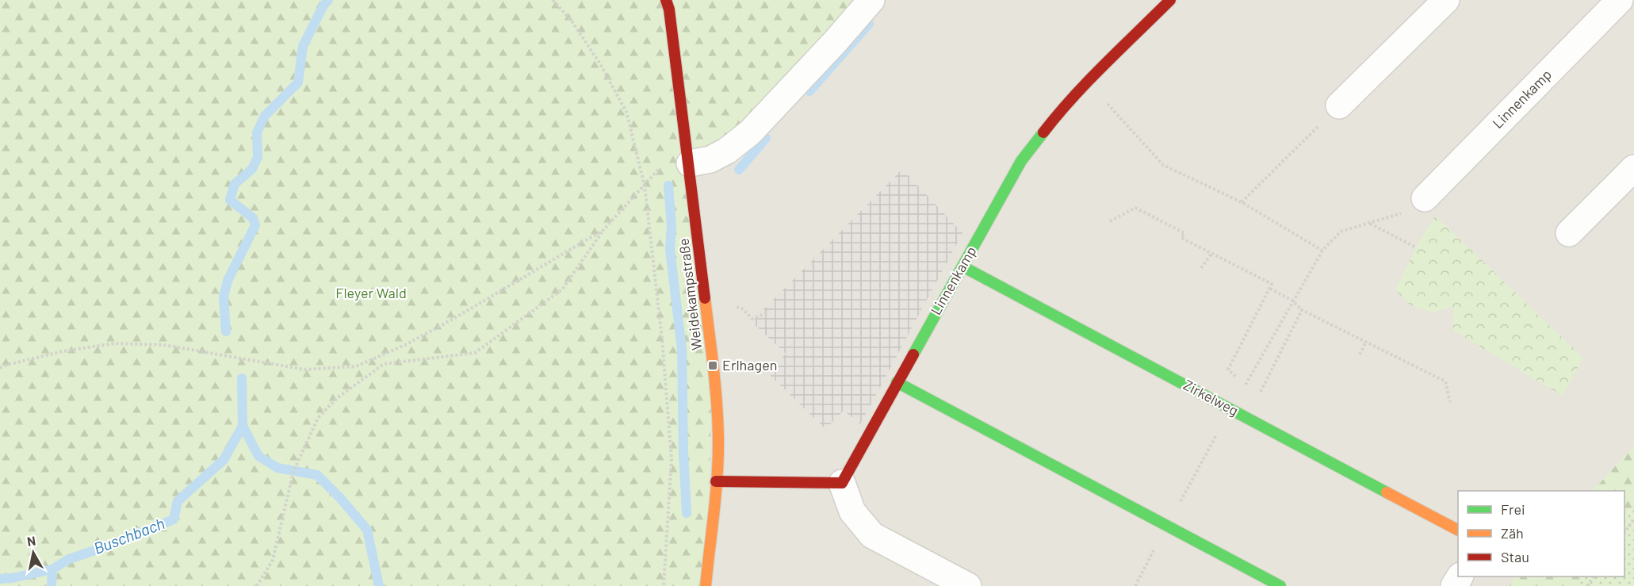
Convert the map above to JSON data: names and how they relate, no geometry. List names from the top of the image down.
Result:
{
  "streets": {
    "street": ["Linnenkamp", "Weidekampstraße", "Zirkelweg"]
  },
  "crossings": [
    ["Linnenkamp", "Zirkelweg"]
  ],
  "water": ["Buschbach"],
  "parks": ["Fleyer Wald"],
  "places": {
    "transit": ["Erlhagen"]
  },
  "legend": ["Frei", "Zäh", "Stau"],
  "north": "top"
}
